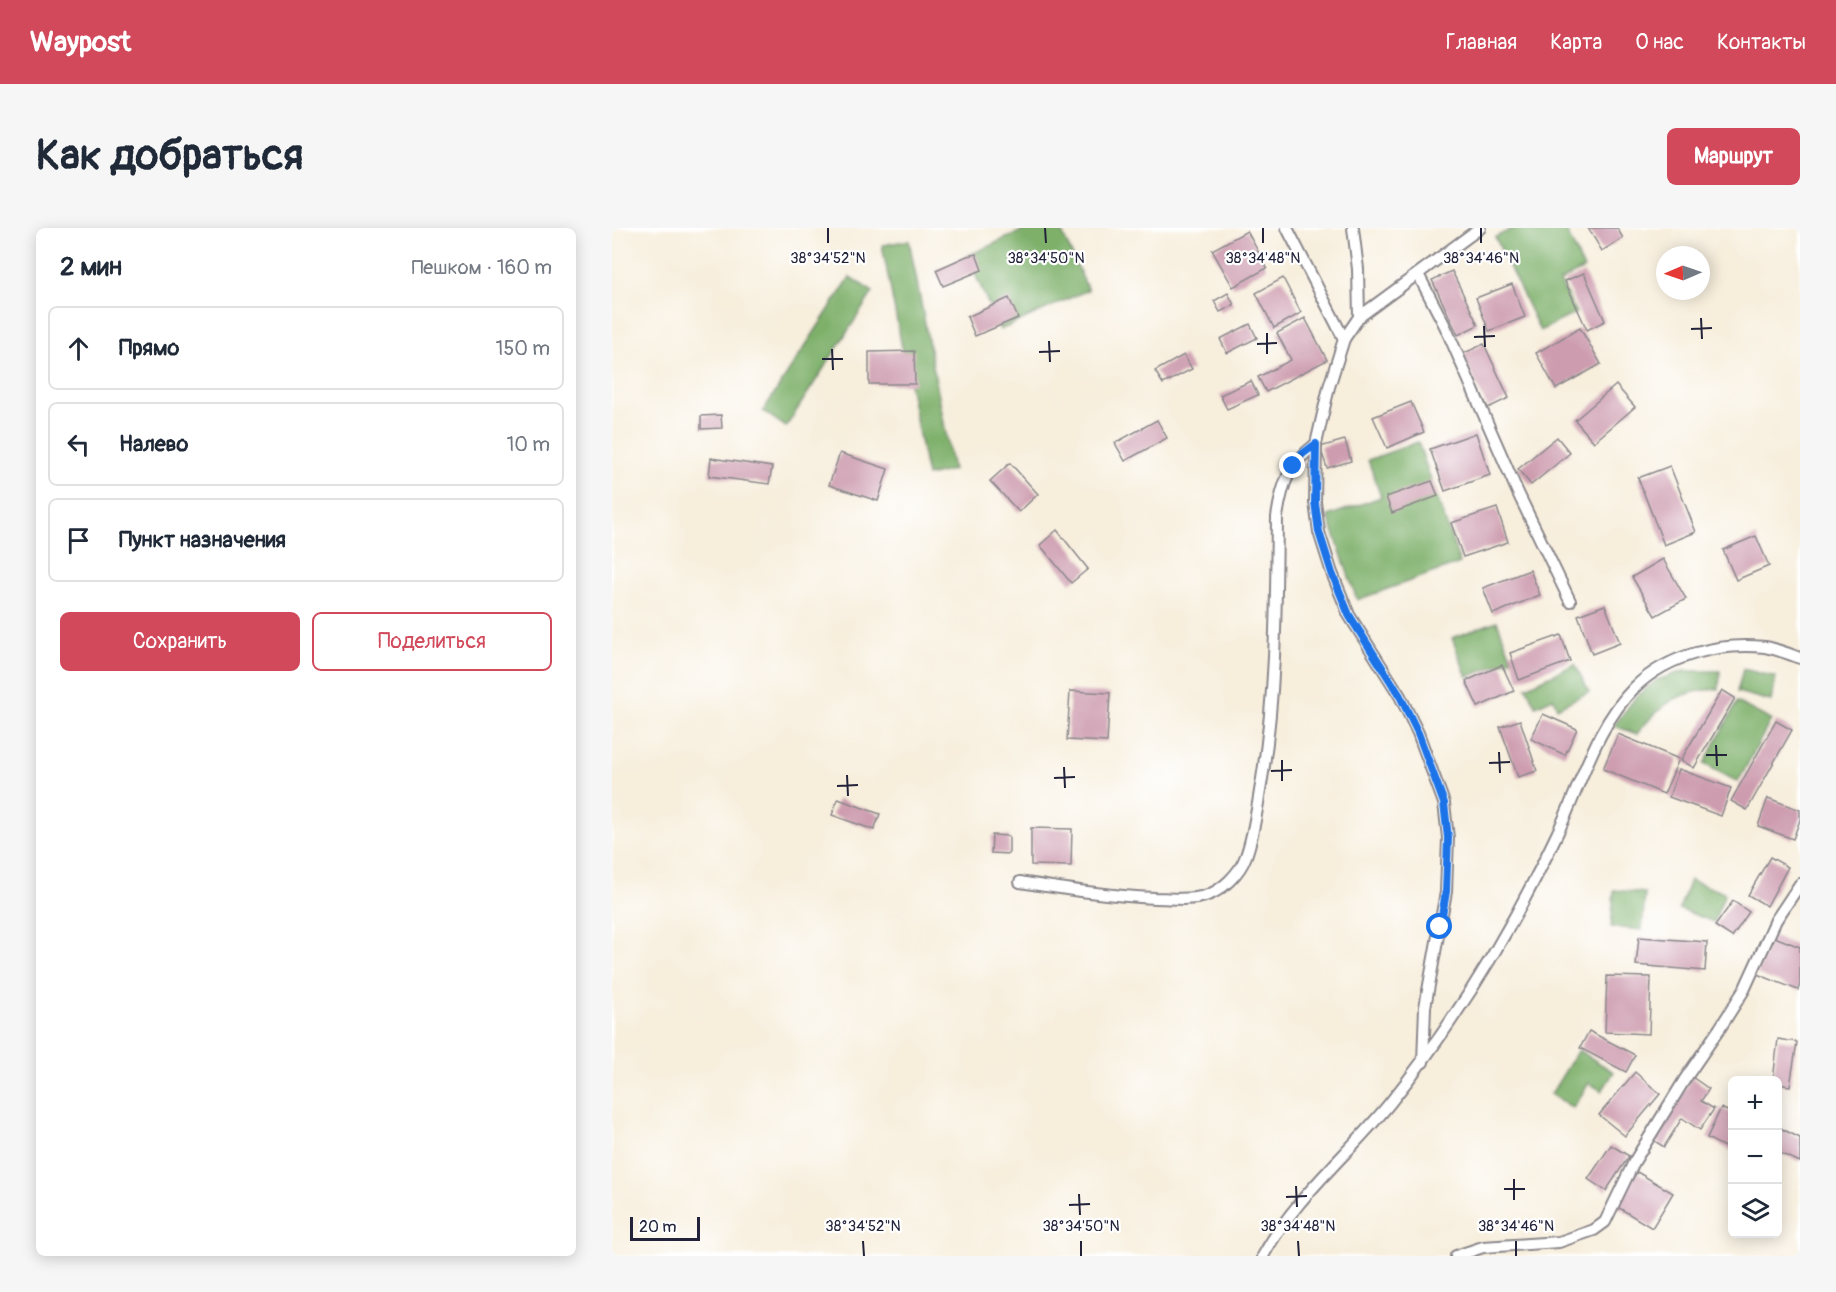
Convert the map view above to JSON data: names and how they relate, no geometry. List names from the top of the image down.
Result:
{
  "scale_bar": "20 m",
  "north": "left",
  "page": {
    "header": "Waypost",
    "nav": [
      "Главная",
      "Карта",
      "О нас",
      "Контакты"
    ],
    "buttons": [
      "Маршрут",
      ["Сохранить", "Поделиться"]
    ],
    "title": "Как добраться",
    "heading": ["2 мин", "Пешком · 160 m"],
    "list": [
      ["Прямо", "150 m"],
      ["Налево", "10 m"],
      "Пункт назначения"
    ],
    "map_buttons": ["+", "−"],
    "scale": "20 m"
  },
  "coordinates": [
    "38°34'52\"N",
    "38°34'50\"N",
    "38°34'48\"N",
    "38°34'46\"N"
  ]
}
